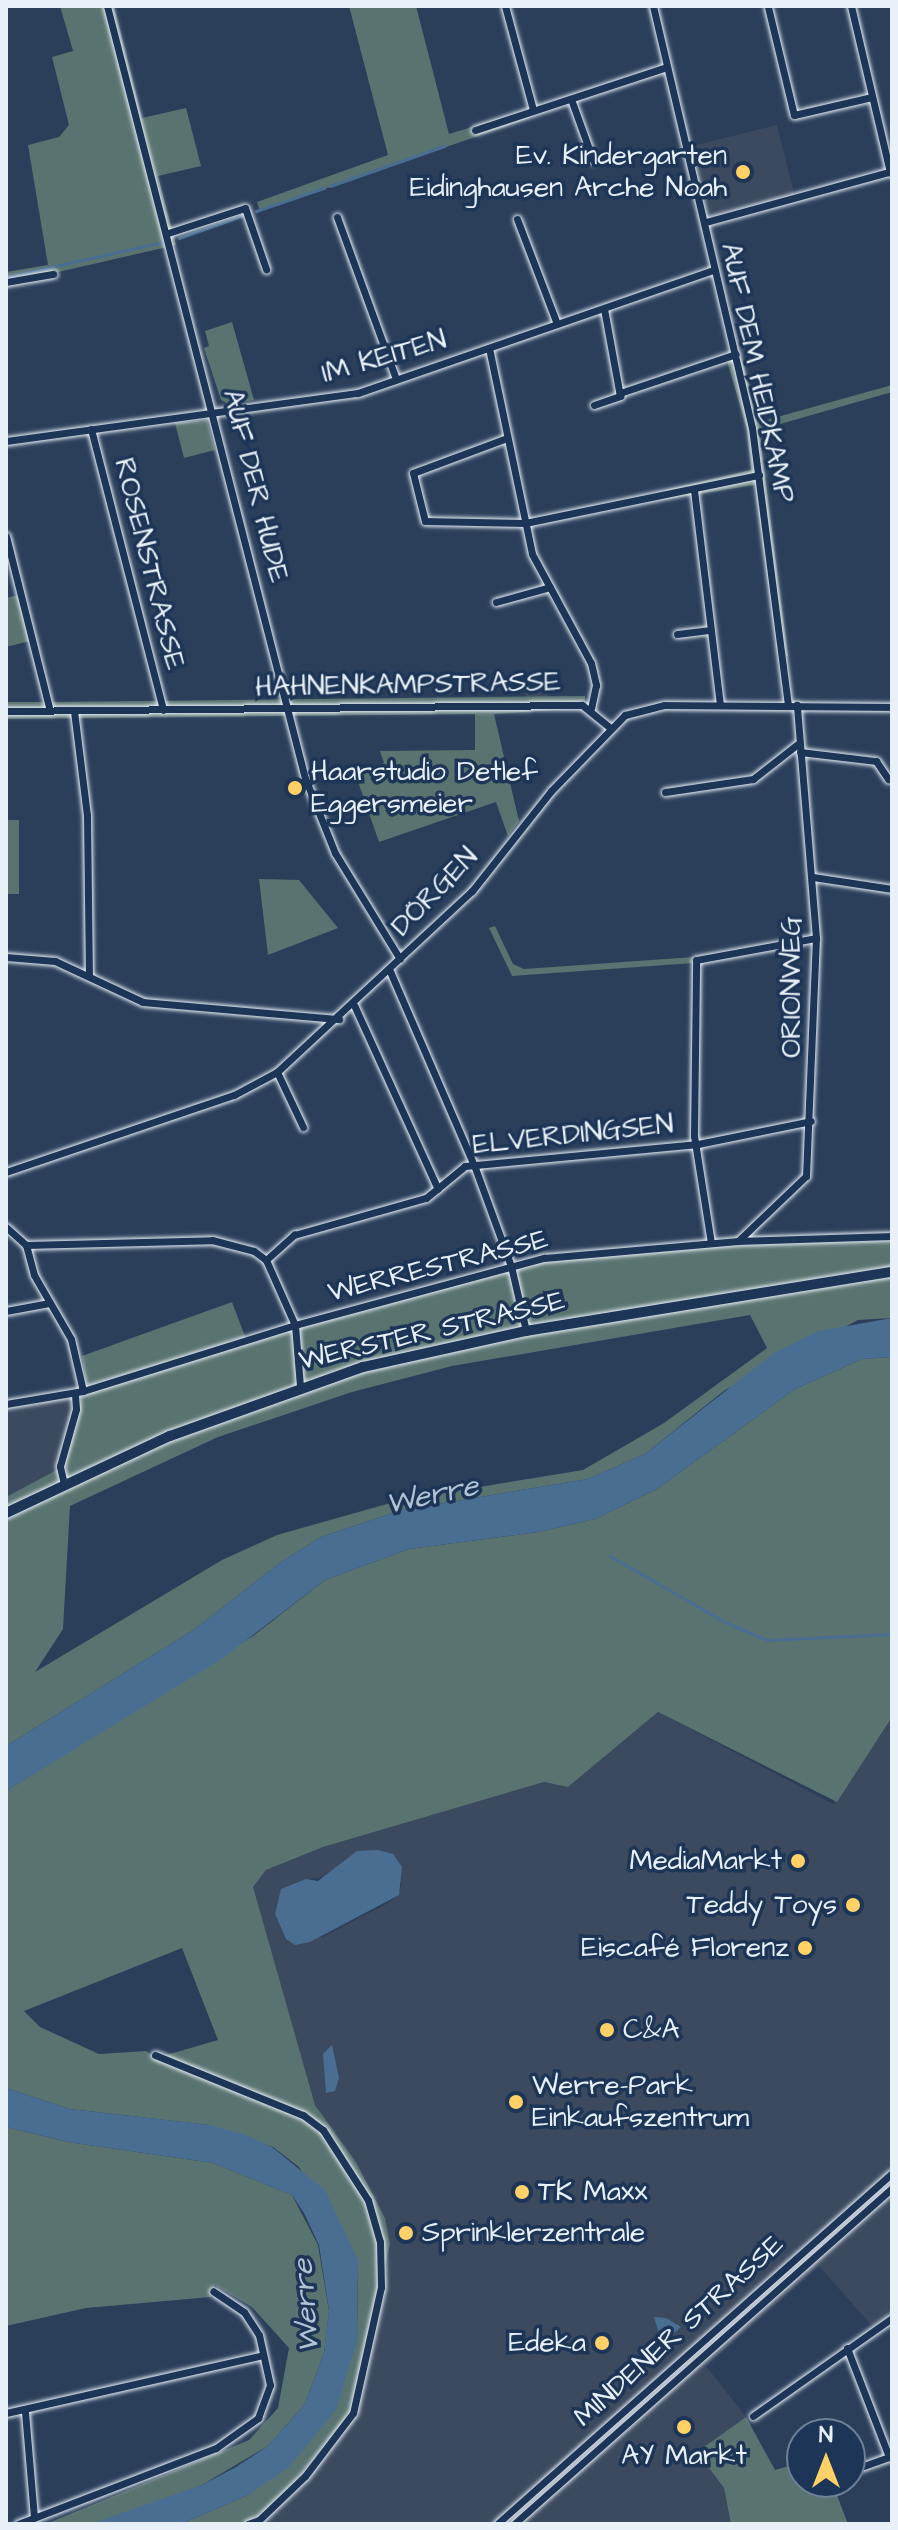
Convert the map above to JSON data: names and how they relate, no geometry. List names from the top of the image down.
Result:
{
  "streets": {
    "main road": ["WERSTER STRASSE"],
    "street": [
      "IM KEITEN",
      "AUF DEM HEIDKAMP",
      "AUF DER HUDE",
      "ROSENSTRASSE",
      "HAHNENKAMPSTRASSE",
      "DÖRGEN",
      "ORIONWEG",
      "ELVERDINGSEN",
      "WERRESTRASSE",
      "MINDENER STRASSE"
    ]
  },
  "crossings": [
    ["IM KEITEN", "AUF DEM HEIDKAMP"],
    ["IM KEITEN", "AUF DER HUDE"],
    ["IM KEITEN", "ROSENSTRASSE"],
    ["AUF DEM HEIDKAMP", "ORIONWEG"],
    ["AUF DER HUDE", "HAHNENKAMPSTRASSE"],
    ["AUF DER HUDE", "DÖRGEN"],
    ["ROSENSTRASSE", "HAHNENKAMPSTRASSE"],
    ["HAHNENKAMPSTRASSE", "DÖRGEN"],
    ["ORIONWEG", "ELVERDINGSEN"],
    ["ORIONWEG", "WERRESTRASSE"]
  ],
  "water": ["Werre"],
  "places": [
    "Ev. Kindergarten Eidinghausen Arche Noah",
    "Haarstudio Detlef Eggersmeier",
    "MediaMarkt",
    "Teddy Toys",
    "Eiscafé Florenz",
    "C&A",
    "Werre-Park Einkaufszentrum",
    "TK Maxx",
    "Sprinklerzentrale",
    "Edeka",
    "AY Markt"
  ],
  "north": "top"
}
